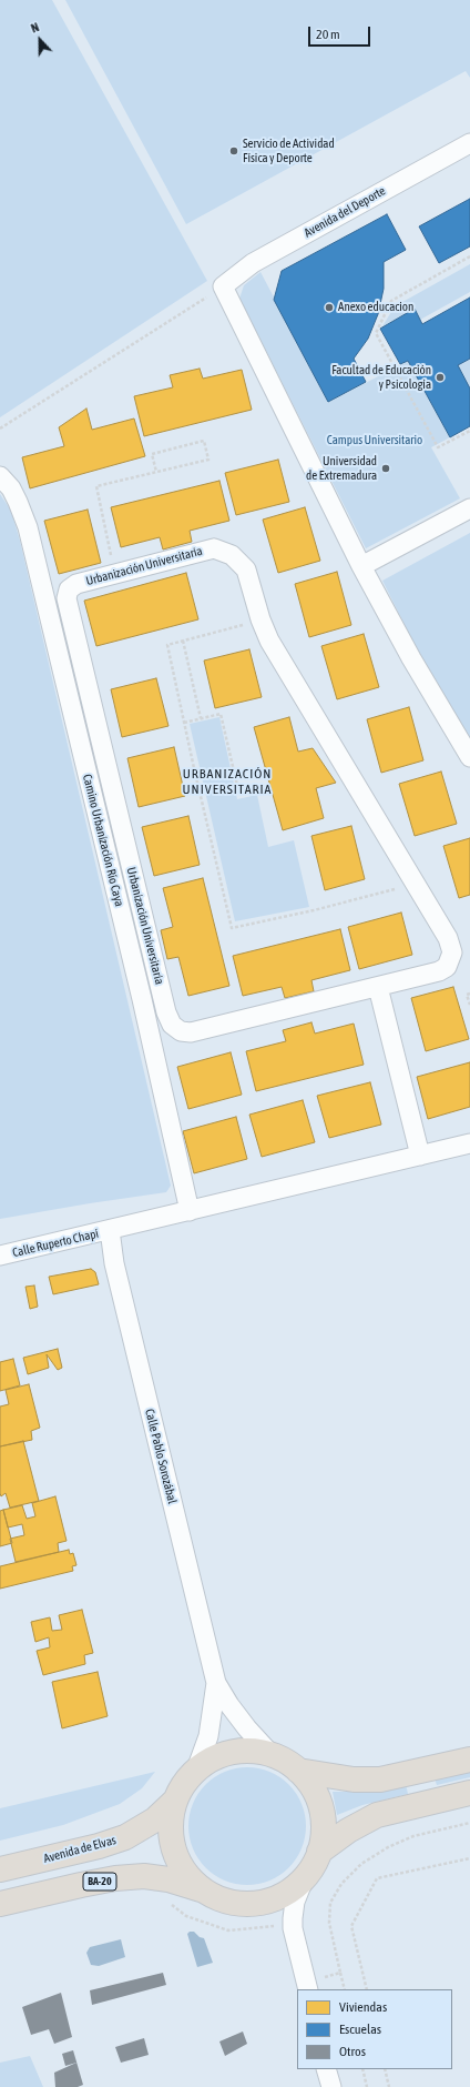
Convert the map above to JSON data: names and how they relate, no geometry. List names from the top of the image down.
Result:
{
  "streets": {
    "highway": ["Avenida de Elvas", "BA-20"],
    "street": [
      "Avenida del Deporte",
      "Urbanización Universitaria",
      "Camino Urbanización Río Caya",
      "Calle Ruperto Chapí",
      "Calle Pablo Sorozábal"
    ]
  },
  "crossings": [
    ["Calle Ruperto Chapí", "Calle Pablo Sorozábal"],
    ["Calle Pablo Sorozábal", "Avenida de Elvas"],
    ["Calle Pablo Sorozábal", "BA-20"],
    ["Avenida de Elvas", "BA-20"]
  ],
  "districts": ["URBANIZACIÓN UNIVERSITARIA"],
  "parks": ["Campus Universitario"],
  "places": [
    "Servicio de Actividad Física y Deporte",
    "Anexo educacion",
    "Facultad de Educación y Psicología",
    "Universidad de Extremadura"
  ],
  "legend": ["Viviendas", "Escuelas", "Otros"],
  "scale_bar": "20 m",
  "north": "top"
}
